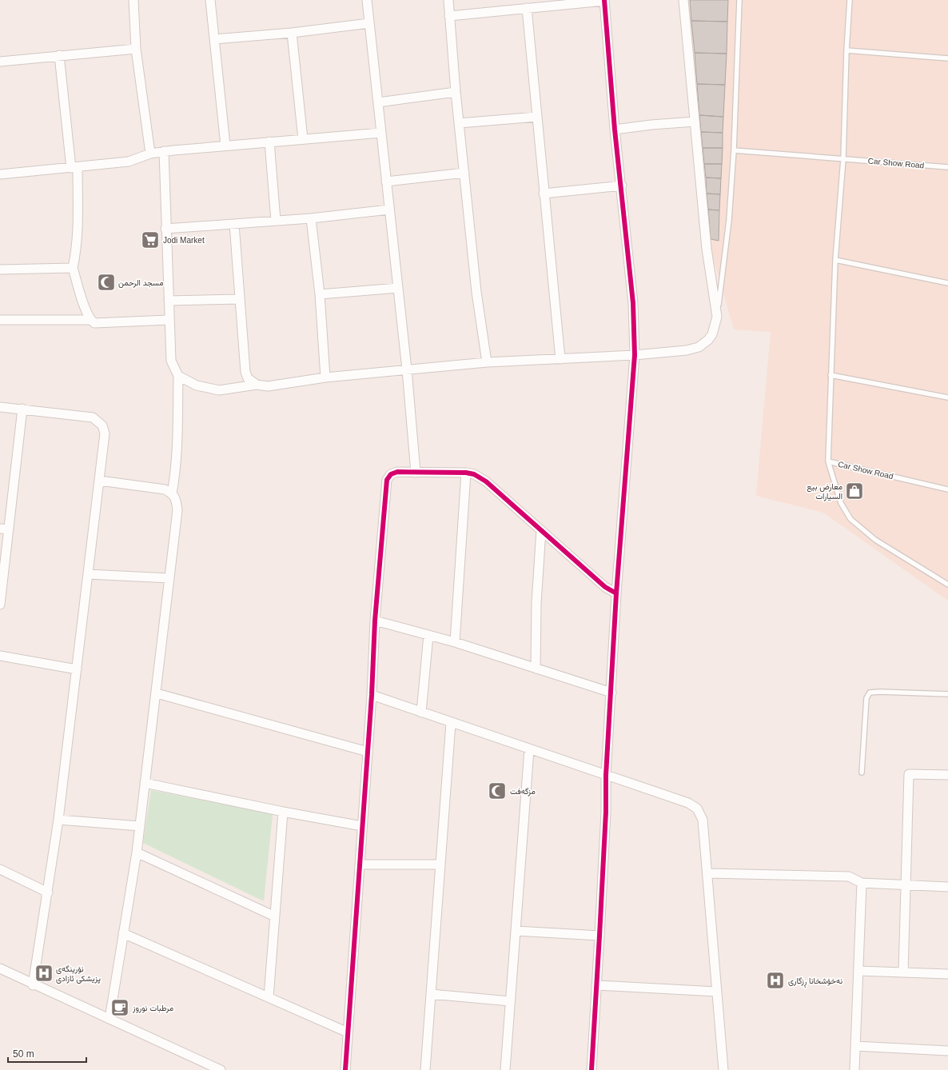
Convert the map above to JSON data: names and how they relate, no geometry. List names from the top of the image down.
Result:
{
  "streets": {
    "lane": ["Car Show Road"]
  },
  "places": {
    "supermarket": ["Jodi Market"],
    "mosque": ["مسجد الرحمن", "مزگەفت"],
    "shop": ["معارض بيع السيارات"],
    "hospital": ["نۆرینگەی پزیشکی ئازادی", "نەخۆشخانا ڕزگاری"],
    "cafe": ["مرطبات نوروز"]
  },
  "scale_bar": "50 m"
}
